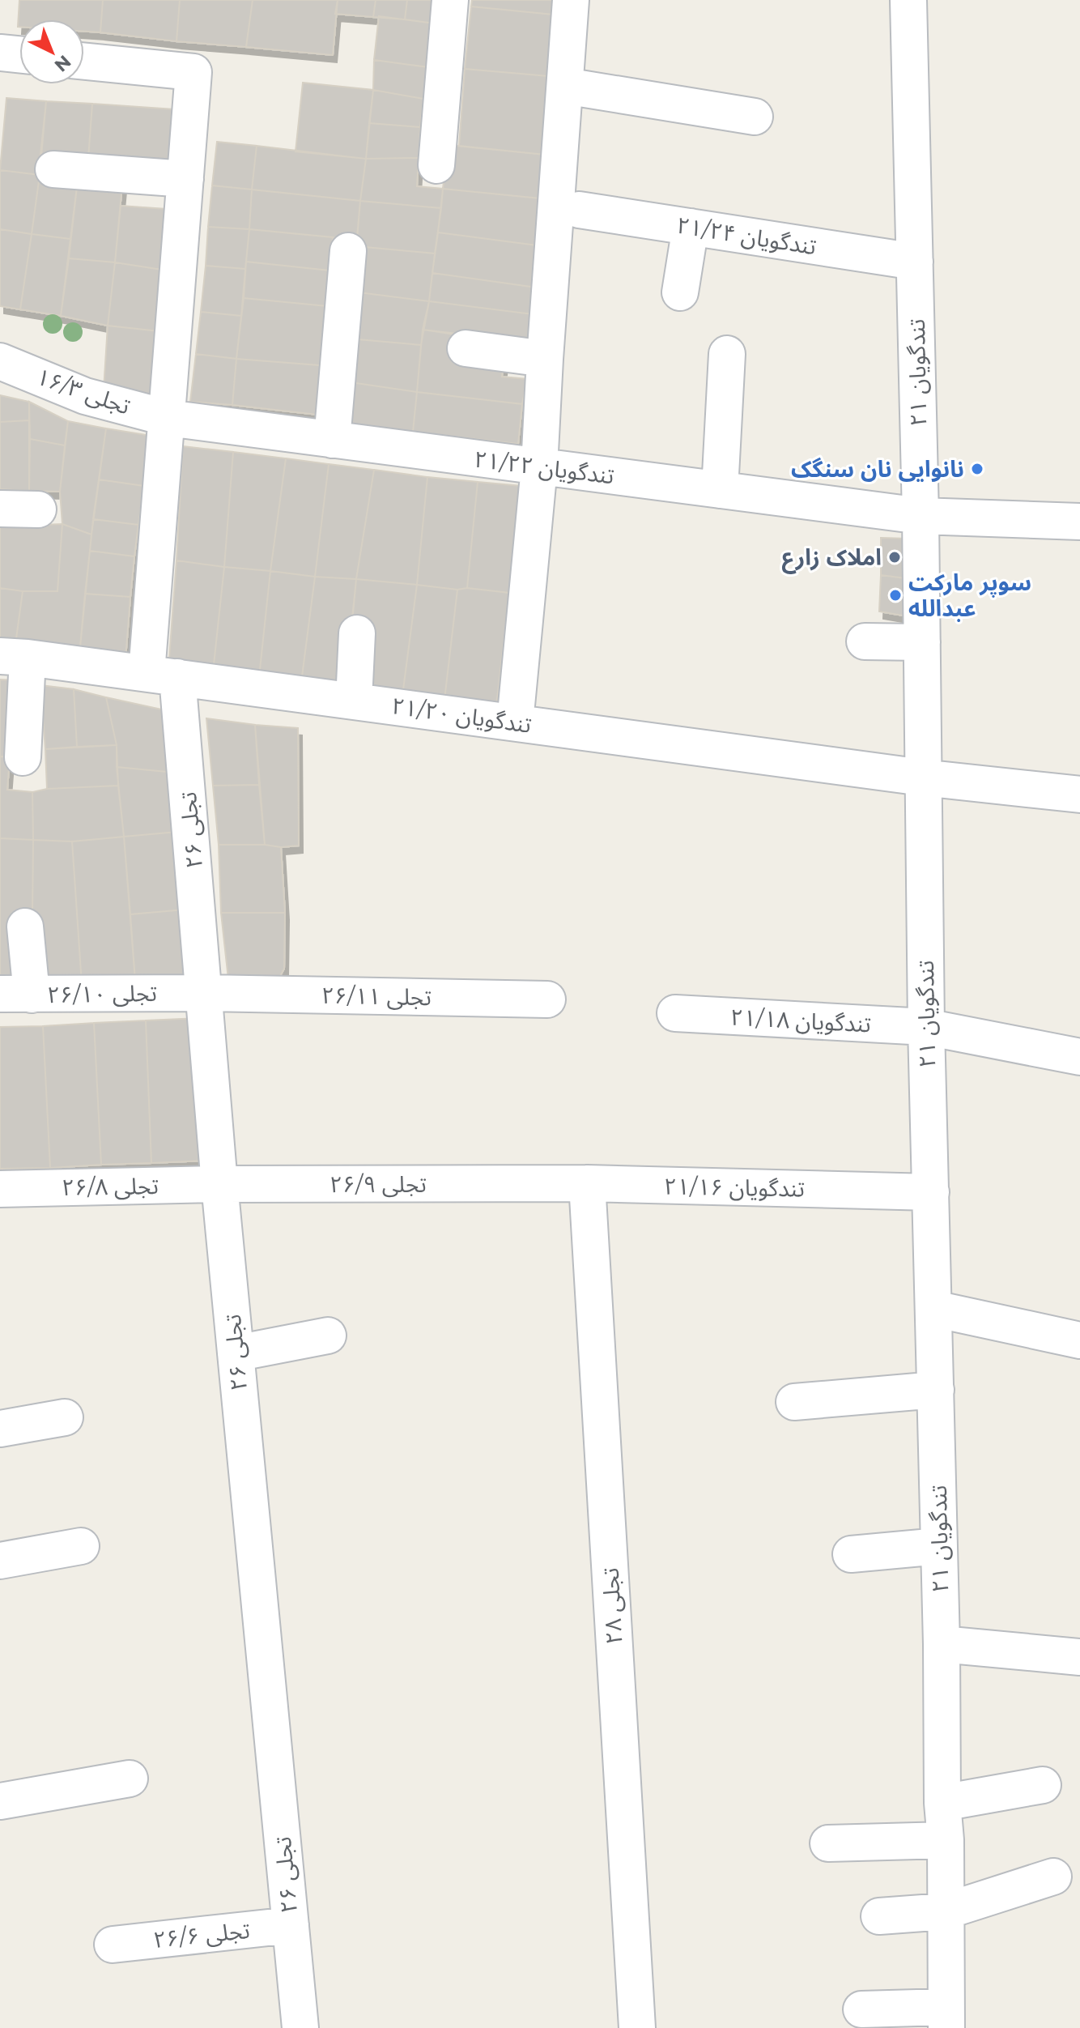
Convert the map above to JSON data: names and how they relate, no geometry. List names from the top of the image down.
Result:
{
  "streets": {
    "street": [
      "۲۱/۲۴ تندگویان",
      "۲۱ تندگویان",
      "۱۶/۳ تجلی",
      "۲۱/۲۲ تندگویان",
      "۲۱/۲۰ تندگویان",
      "۲۶ تجلی",
      "۲۶/۱۰ تجلی",
      "۲۶/۱۱ تجلی",
      "۲۱/۱۸ تندگویان",
      "۲۶/۹ تجلی",
      "۲۶/۸ تجلی",
      "۲۱/۱۶ تندگویان",
      "۲۸ تجلی",
      "۲۶/۶ تجلی"
    ]
  },
  "crossings": [
    ["۲۱/۲۴ تندگویان", "۲۱ تندگویان"],
    ["۲۱ تندگویان", "۲۱/۲۲ تندگویان"],
    ["۲۱ تندگویان", "۲۱/۲۰ تندگویان"],
    ["۲۱ تندگویان", "۲۱/۱۸ تندگویان"],
    ["۲۱ تندگویان", "۲۱/۱۶ تندگویان"],
    ["۱۶/۳ تجلی", "۲۱/۲۲ تندگویان"],
    ["۱۶/۳ تجلی", "۲۶ تجلی"],
    ["۲۱/۲۲ تندگویان", "۲۶ تجلی"],
    ["۲۱/۲۰ تندگویان", "۲۶ تجلی"],
    ["۲۶ تجلی", "۲۶/۱۰ تجلی"],
    ["۲۶ تجلی", "۲۶/۱۱ تجلی"],
    ["۲۶ تجلی", "۲۶/۹ تجلی"],
    ["۲۶ تجلی", "۲۶/۸ تجلی"],
    ["۲۶ تجلی", "۲۶/۶ تجلی"],
    ["۲۶/۱۰ تجلی", "۲۶/۱۱ تجلی"],
    ["۲۶/۹ تجلی", "۲۶/۸ تجلی"],
    ["۲۶/۹ تجلی", "۲۱/۱۶ تندگویان"],
    ["۲۱/۱۶ تندگویان", "۲۸ تجلی"]
  ],
  "places": ["نانوایی نان سنگک", "املاک زارع", "سوپر مارکت عبدالله"],
  "north": "bottom right"
}
